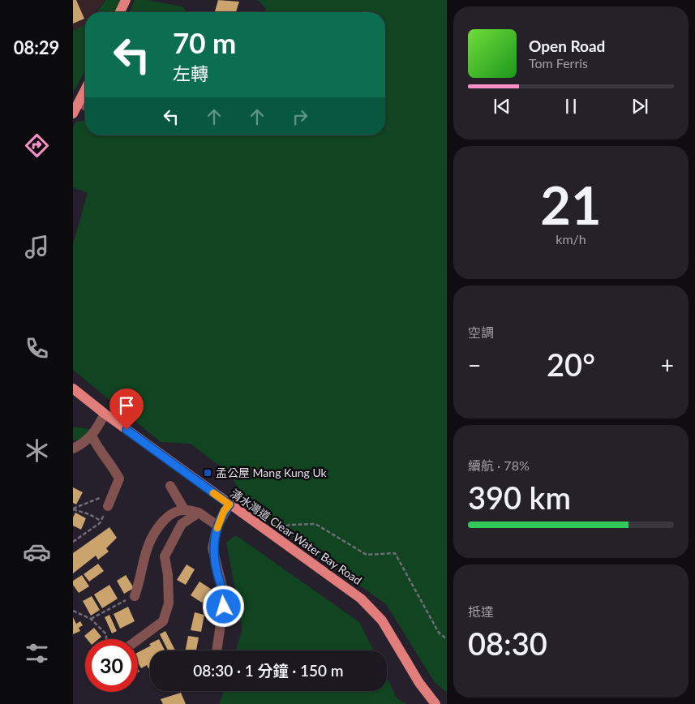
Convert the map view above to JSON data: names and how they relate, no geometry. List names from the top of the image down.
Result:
{
  "streets": {
    "main road": ["清水灣道 Clear Water Bay Road"]
  },
  "places": {
    "transit": ["孟公屋 Mang Kung Uk"]
  },
  "page": {
    "tabs": "08:29",
    "turn": ["70 m", "左轉"],
    "song": ["Open Road", "Tom Ferris"],
    "tile": [
      ["21", "km/h"],
      "空調",
      ["續航 · 78%", "390 km"],
      ["抵達", "08:30"]
    ],
    "heat": ["−", "20°", "+"],
    "limit": "30",
    "trip": "08:30 · 1 分鐘 · 150 m"
  }
}
